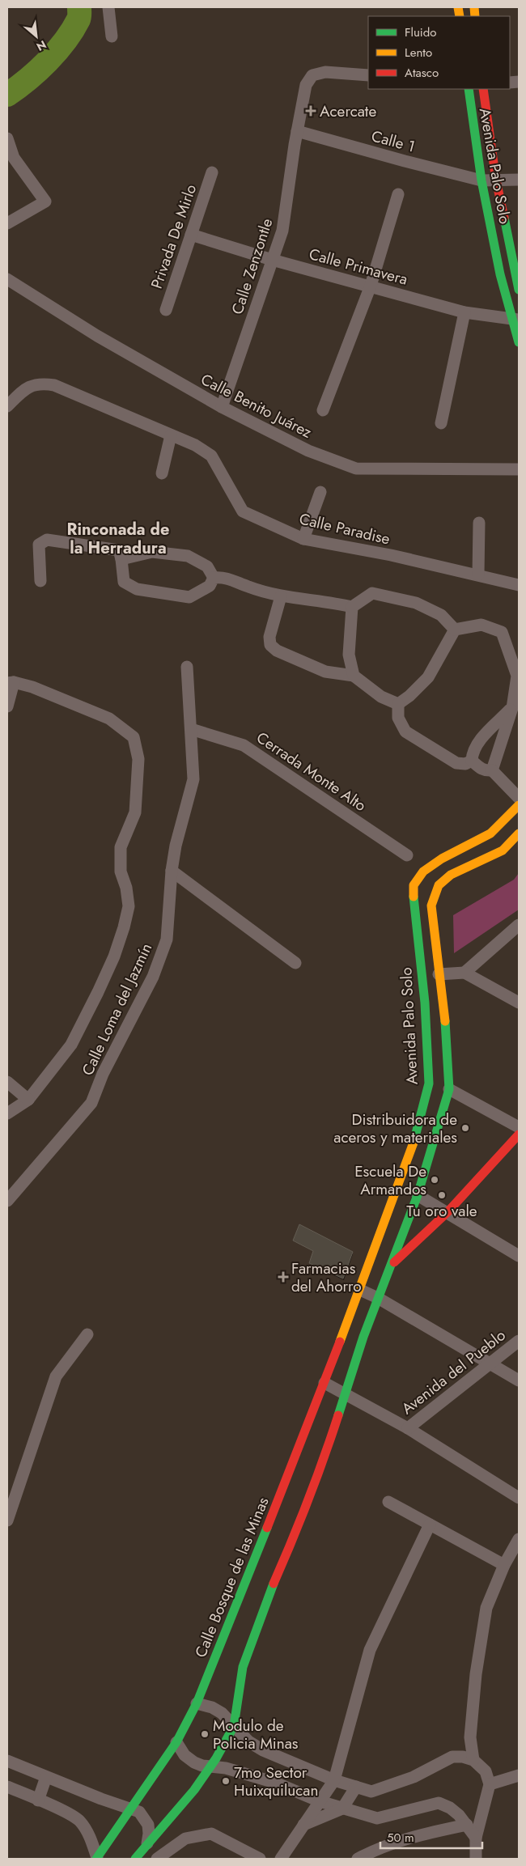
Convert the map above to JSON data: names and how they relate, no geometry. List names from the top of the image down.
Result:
{
  "streets": {
    "main road": ["Avenida Palo Solo", "Calle Bosque de las Minas"],
    "street": [
      "Calle 1",
      "Privada De Mirlo",
      "Calle Zenzontle",
      "Calle Primavera",
      "Calle Benito Juárez",
      "Calle Paradise",
      "Cerrada Monte Alto",
      "Calle Loma del Jazmín",
      "Avenida del Pueblo"
    ]
  },
  "crossings": [
    ["Calle 1", "Avenida Palo Solo"],
    ["Calle 1", "Calle Zenzontle"],
    ["Avenida Palo Solo", "Calle Primavera"],
    ["Avenida Palo Solo", "Calle Bosque de las Minas"],
    ["Privada De Mirlo", "Calle Primavera"],
    ["Calle Zenzontle", "Calle Primavera"],
    ["Calle Zenzontle", "Calle Benito Juárez"],
    ["Cerrada Monte Alto", "Calle Loma del Jazmín"]
  ],
  "districts": ["Rinconada de la Herradura"],
  "places": {
    "health": ["Acercate", "Farmacias del Ahorro"],
    "other": [
      "Distribuidora de aceros y materiales",
      "Escuela De Armandos",
      "Tu oro vale",
      "Modulo de Policia Minas",
      "7mo Sector Huixquilucan"
    ]
  },
  "legend": ["Fluido", "Lento", "Atasco"],
  "scale_bar": "50 m",
  "north": "bottom right"
}
